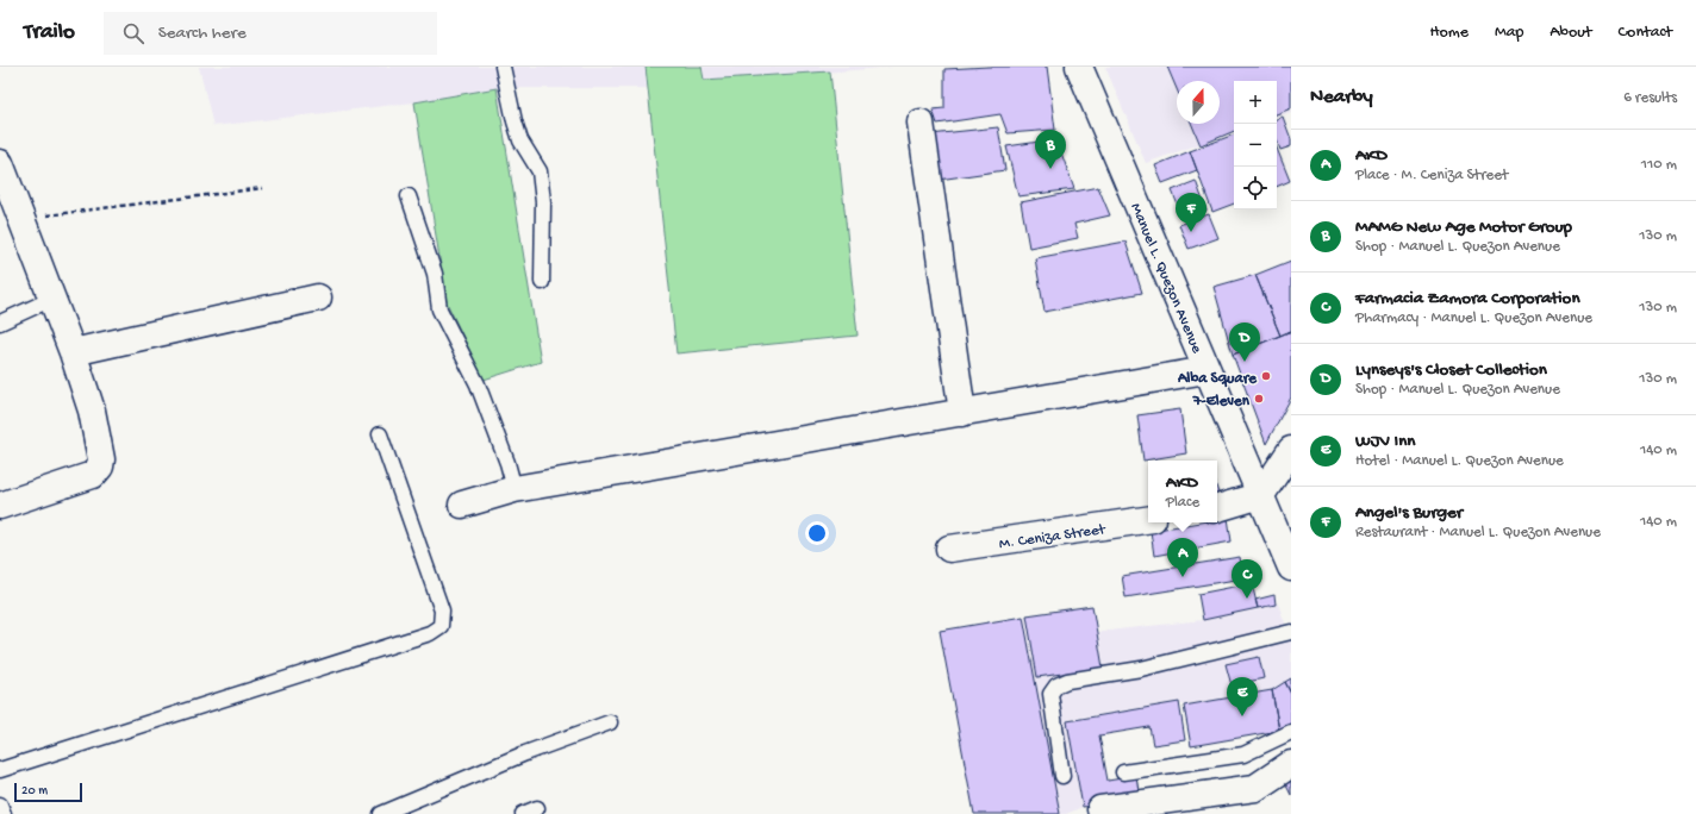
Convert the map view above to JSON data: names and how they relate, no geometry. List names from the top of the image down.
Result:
{
  "streets": {
    "street": ["Manuel L. Quezon Avenue", "M. Ceniza Street"]
  },
  "places": ["Alba Square", "7-Eleven"],
  "scale_bar": "20 m",
  "north": "top",
  "page": {
    "header": "Trailo",
    "search": "Search here",
    "nav": [
      "Home",
      "Map",
      "About",
      "Contact"
    ],
    "heading": ["Nearby", "6 results"],
    "map_buttons": ["+", "−"],
    "list": [
      {
        "mark": "A",
        "name": "AKD",
        "note": "Place · M. Ceniza Street",
        "value": "110 m"
      },
      {
        "mark": "B",
        "name": "MAMG New Age Motor Group",
        "note": "Shop · Manuel L. Quezon Avenue",
        "value": "130 m"
      },
      {
        "mark": "C",
        "name": "Farmacia Zamora Corporation",
        "note": "Pharmacy · Manuel L. Quezon Avenue",
        "value": "130 m"
      },
      {
        "mark": "D",
        "name": "Lynseys's Closet Collection",
        "note": "Shop · Manuel L. Quezon Avenue",
        "value": "130 m"
      },
      {
        "mark": "E",
        "name": "WJV Inn",
        "note": "Hotel · Manuel L. Quezon Avenue",
        "value": "140 m"
      },
      {
        "mark": "F",
        "name": "Angel's Burger",
        "note": "Restaurant · Manuel L. Quezon Avenue",
        "value": "140 m"
      }
    ],
    "pins": [
      "B",
      "F",
      "D",
      "A",
      "C",
      "E"
    ],
    "popup": ["AKD", "Place"],
    "scale": "20 m"
  }
}
